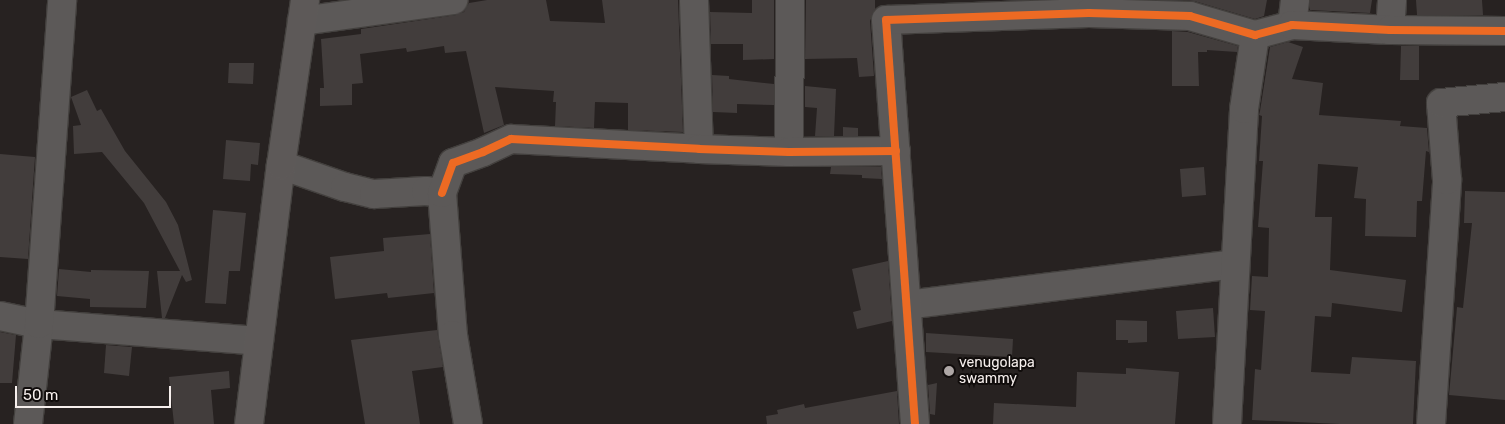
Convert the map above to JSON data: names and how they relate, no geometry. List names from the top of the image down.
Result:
{
  "places": ["venugolapa swammy"],
  "scale_bar": "50 m"
}
